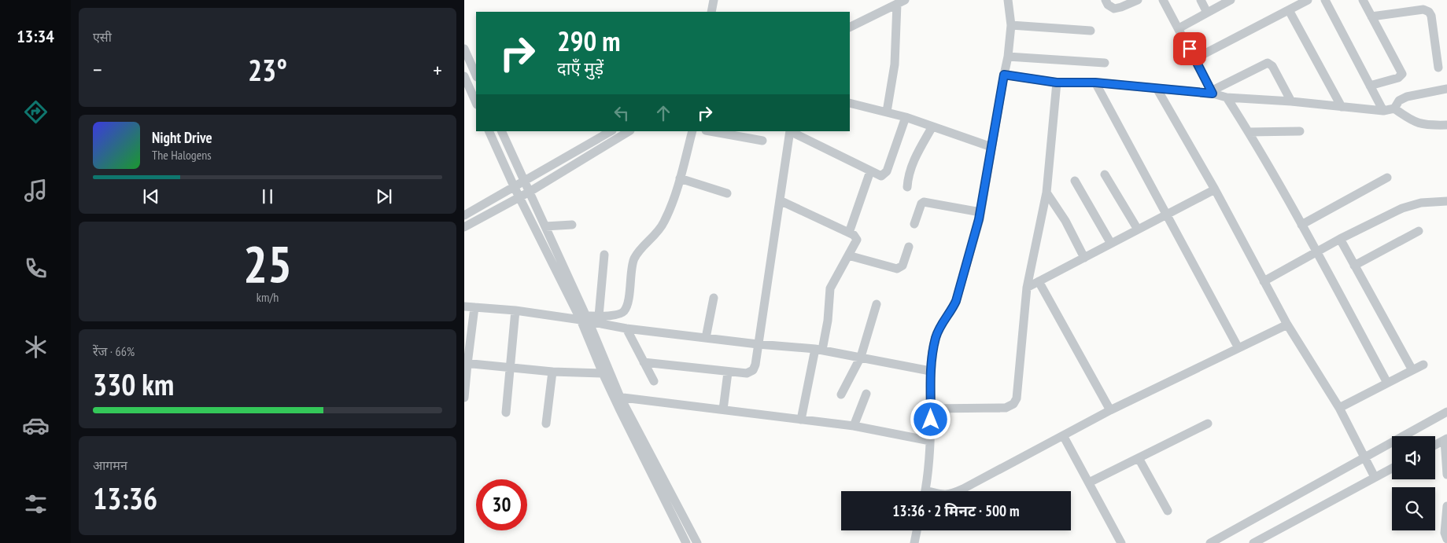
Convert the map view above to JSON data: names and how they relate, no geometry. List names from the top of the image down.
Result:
{
  "page": {
    "tabs": "13:34",
    "tile": [
      "एसी",
      ["25", "km/h"],
      ["रेंज · 66%", "330 km"],
      ["आगमन", "13:36"]
    ],
    "turn": ["290 m", "दाएँ मुड़ें"],
    "heat": ["−", "23°", "+"],
    "song": ["Night Drive", "The Halogens"],
    "limit": "30",
    "trip": "13:36 · 2 मिनट · 500 m"
  }
}
